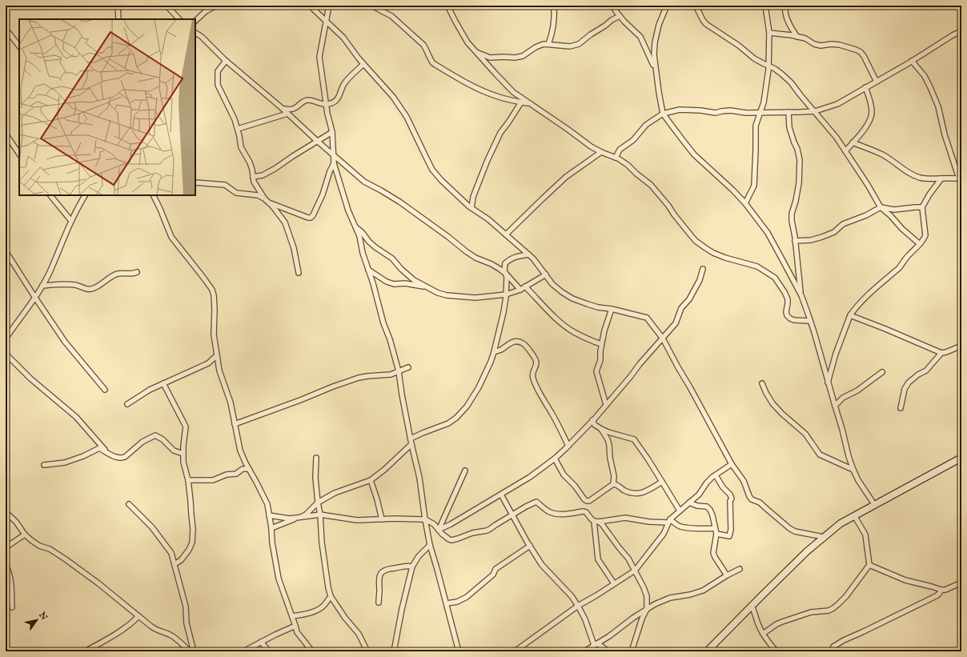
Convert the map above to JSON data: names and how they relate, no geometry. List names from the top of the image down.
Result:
{
  "north": "top right"
}
